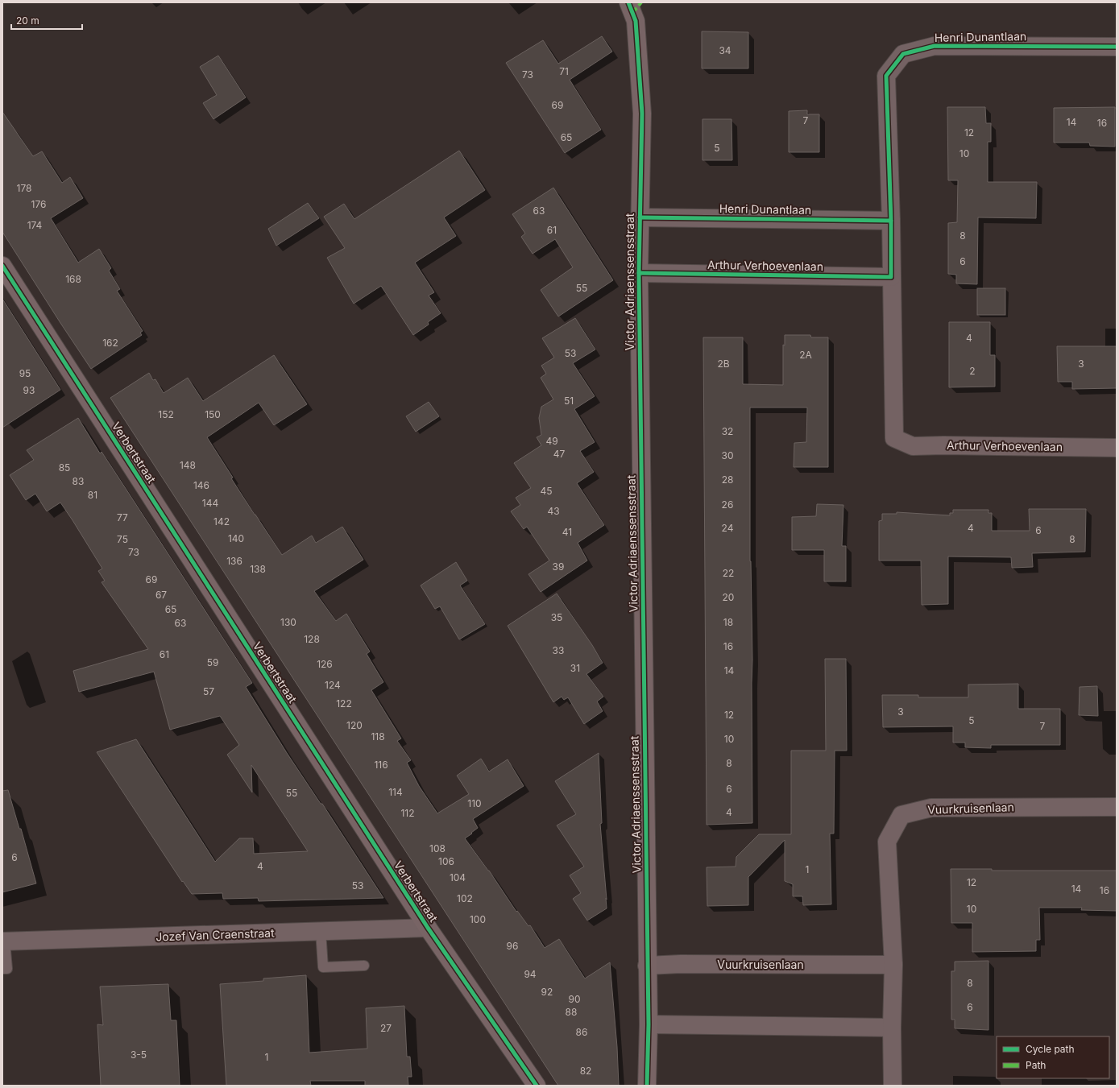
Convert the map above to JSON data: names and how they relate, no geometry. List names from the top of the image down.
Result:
{
  "streets": {
    "street": [
      "Henri Dunantlaan",
      "Arthur Verhoevenlaan",
      "Victor Adriaenssensstraat",
      "Verbertstraat",
      "Vuurkruisenlaan",
      "Jozef Van Craenstraat"
    ]
  },
  "crossings": [
    ["Henri Dunantlaan", "Arthur Verhoevenlaan"],
    ["Henri Dunantlaan", "Victor Adriaenssensstraat"],
    ["Arthur Verhoevenlaan", "Victor Adriaenssensstraat"],
    ["Victor Adriaenssensstraat", "Vuurkruisenlaan"],
    ["Verbertstraat", "Jozef Van Craenstraat"]
  ],
  "house_numbers": [
    "34",
    "71",
    "73",
    "69",
    "7",
    "14",
    "16",
    "12",
    "65",
    "5",
    "10",
    "178",
    "176",
    "63",
    "174",
    "61",
    "8",
    "6",
    "168",
    "55",
    "4",
    "162",
    "53",
    "2A",
    "2B",
    "3",
    "2",
    "95",
    "93",
    "51",
    "152",
    "150",
    "32",
    "49",
    "47",
    "30",
    "148",
    "85",
    "28",
    "83",
    "146",
    "45",
    "81",
    "144",
    "26",
    "43",
    "77",
    "142",
    "24",
    "4",
    "6",
    "41",
    "140",
    "75",
    "8",
    "73",
    "136",
    "39",
    "138",
    "22",
    "69",
    "67",
    "20",
    "65",
    "35",
    "130",
    "18",
    "63",
    "128",
    "16",
    "33",
    "61",
    "59",
    "126",
    "31",
    "14",
    "124",
    "57",
    "122",
    "3",
    "12",
    "5",
    "120",
    "7",
    "118",
    "10",
    "8",
    "116",
    "6",
    "114",
    "55",
    "110",
    "4",
    "112",
    "108",
    "6",
    "106",
    "4",
    "1",
    "104",
    "12",
    "53",
    "14",
    "16",
    "102",
    "10",
    "100",
    "96",
    "94",
    "8",
    "92",
    "90",
    "6",
    "88",
    "27",
    "86",
    "3-5",
    "1",
    "82"
  ],
  "legend": ["Cycle path", "Path"],
  "scale_bar": "20 m"
}
